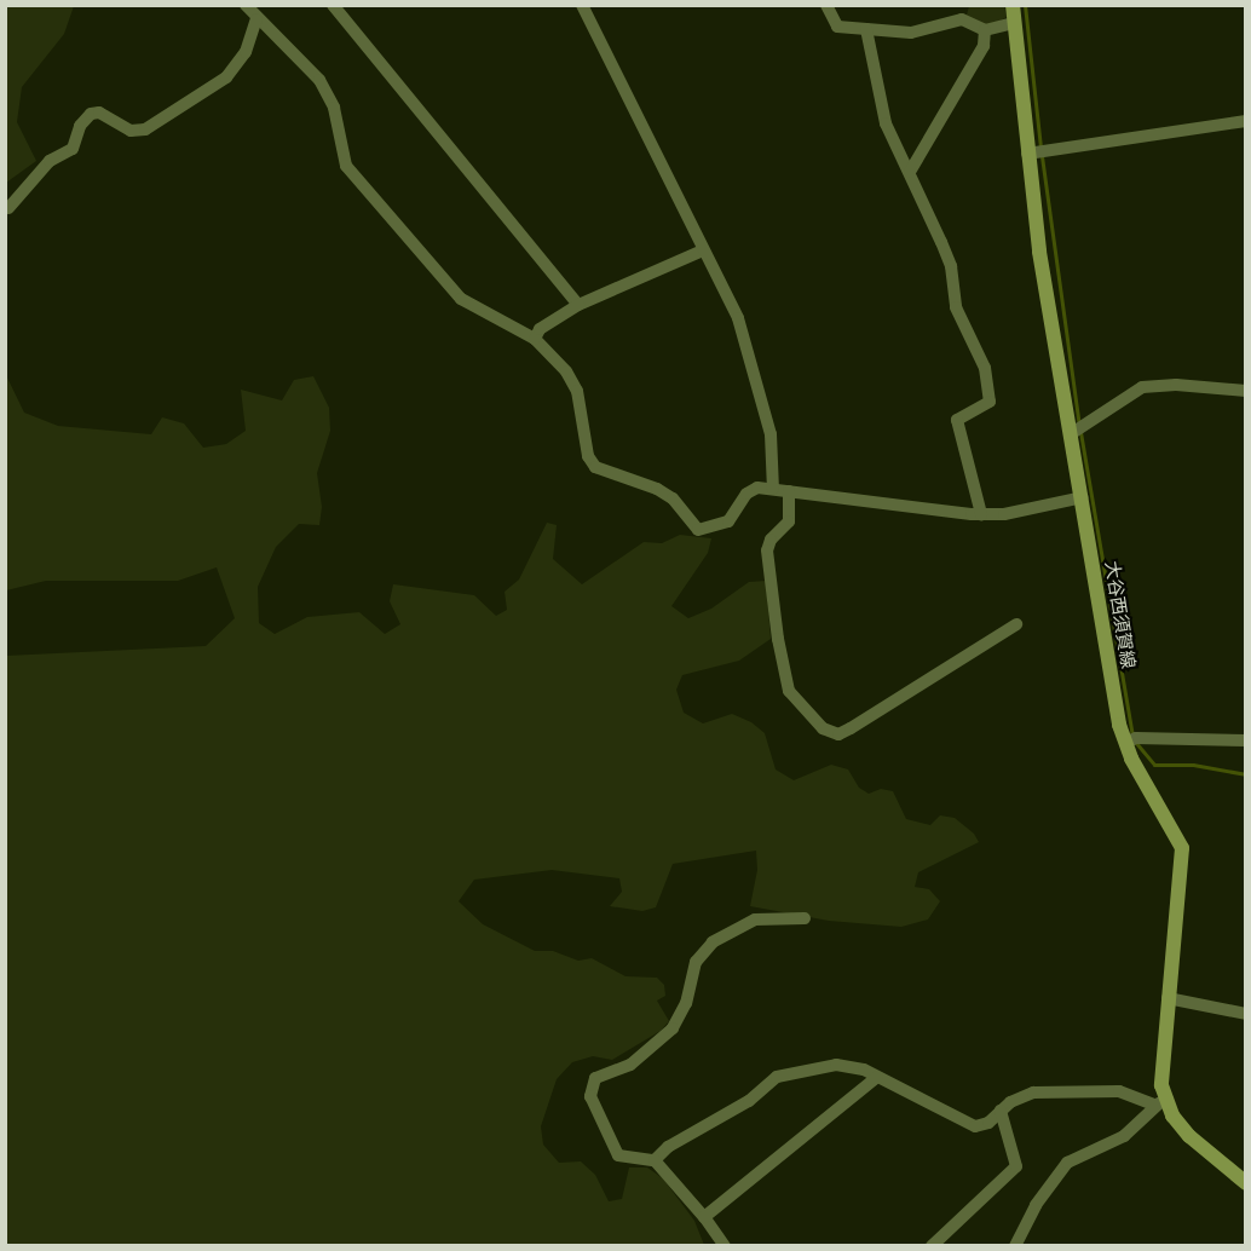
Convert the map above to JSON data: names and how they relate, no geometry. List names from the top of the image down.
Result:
{
  "streets": {
    "main road": ["大谷西須賀線"]
  }
}
